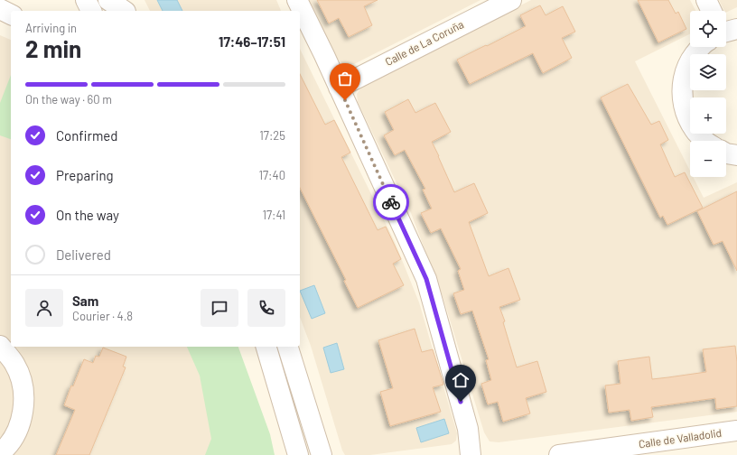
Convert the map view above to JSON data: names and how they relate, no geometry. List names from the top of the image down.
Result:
{
  "streets": {
    "street": ["Calle de La Coruña", "Calle de Valladolid"]
  },
  "page": {
    "map_buttons": ["+", "−"],
    "heading": ["2 min", "Arriving in", "17:46–17:51"],
    "panel": ["Sam", "Courier · 4.8"],
    "bar": "On the way · 60 m",
    "list": [
      ["Confirmed", "17:25"],
      ["Preparing", "17:40"],
      ["On the way", "17:41"],
      "Delivered"
    ]
  }
}
